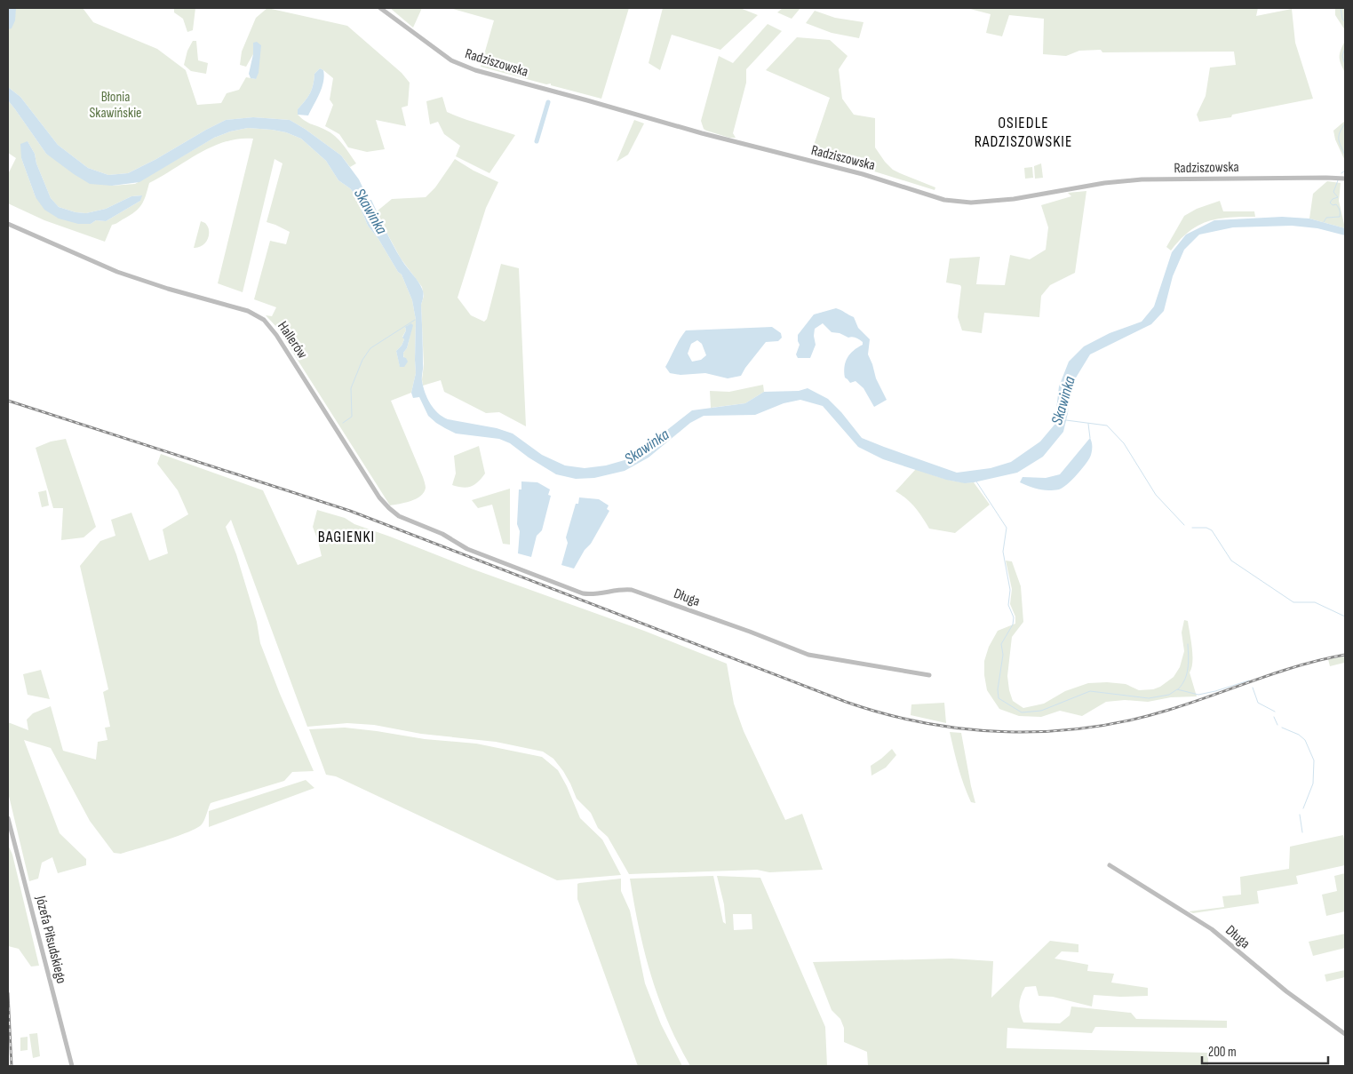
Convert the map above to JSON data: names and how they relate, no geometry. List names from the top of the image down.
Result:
{
  "streets": {
    "street": [
      "Radziszowska",
      "Hallerów",
      "Długa",
      "Józefa Piłsudskiego"
    ]
  },
  "crossings": [
    ["Hallerów", "Długa"]
  ],
  "districts": ["OSIEDLE RADZISZOWSKIE", "BAGIENKI"],
  "water": ["Skawinka"],
  "parks": ["Błonia Skawińskie"],
  "scale_bar": "200 m"
}
